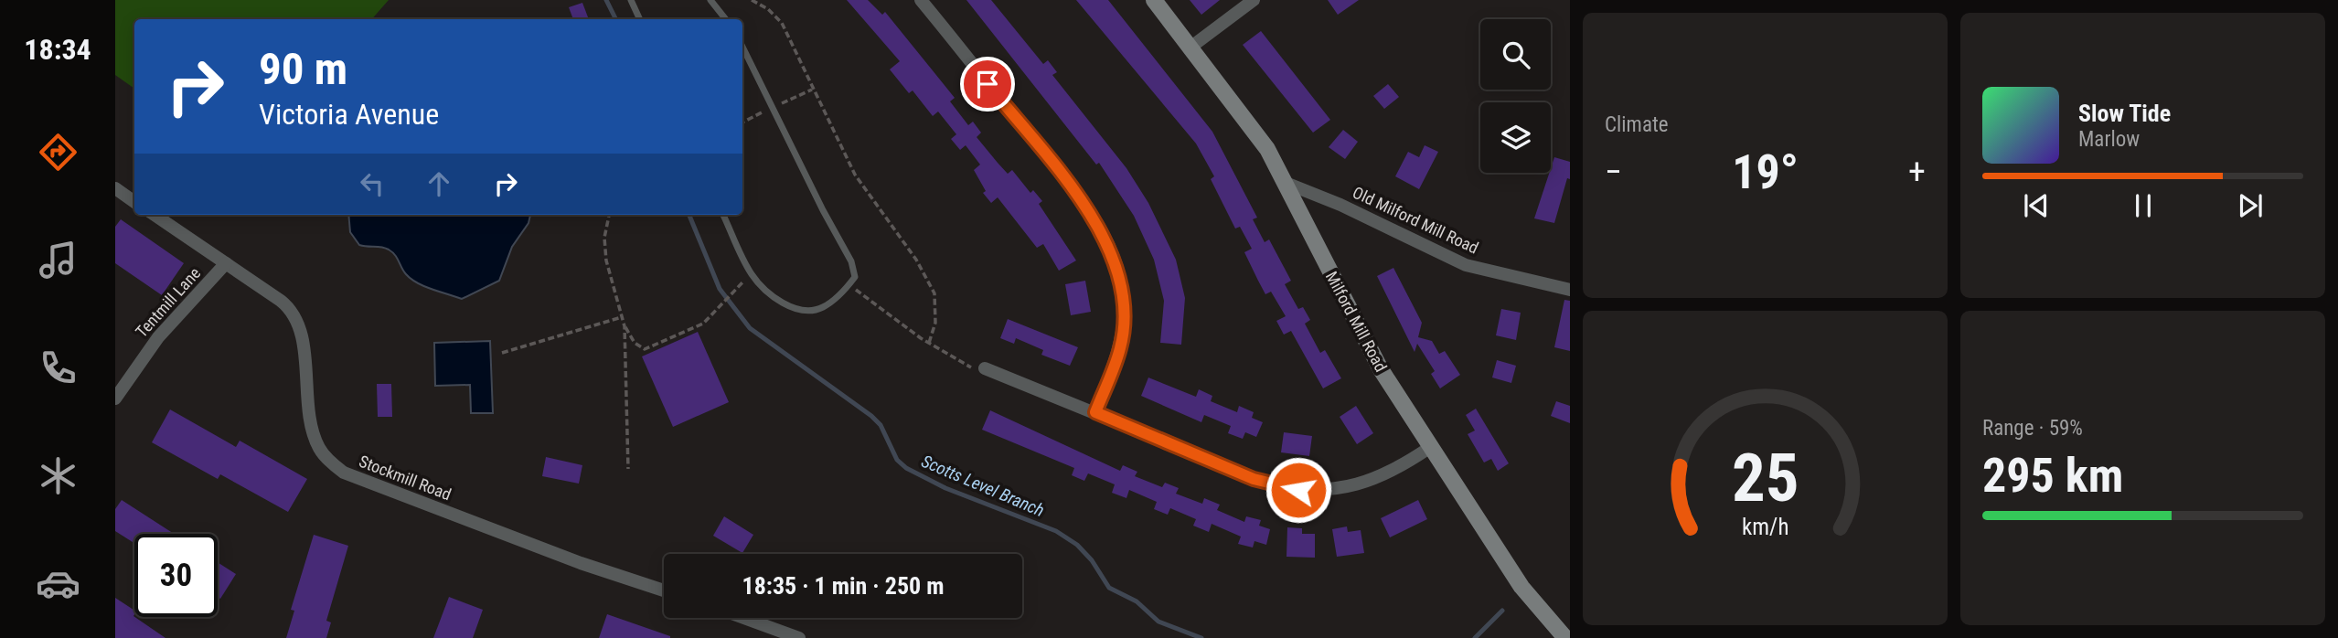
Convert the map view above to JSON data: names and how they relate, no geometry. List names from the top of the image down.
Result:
{
  "streets": {
    "main road": ["Milford Mill Road"],
    "street": ["Old Milford Mill Road", "Tentmill Lane", "Stockmill Road"]
  },
  "crossings": [
    ["Old Milford Mill Road", "Milford Mill Road"],
    ["Tentmill Lane", "Stockmill Road"]
  ],
  "water": ["Scotts Level Branch"],
  "page": {
    "tabs": "18:34",
    "tile": [
      "Climate",
      ["Range · 59%", "295 km"]
    ],
    "turn": ["90 m", "Victoria Avenue"],
    "song": ["Slow Tide", "Marlow"],
    "heat": ["−", "19°", "+"],
    "limit": "30",
    "trip": "18:35 · 1 min · 250 m",
    "gauge": ["25", "km/h"]
  }
}
